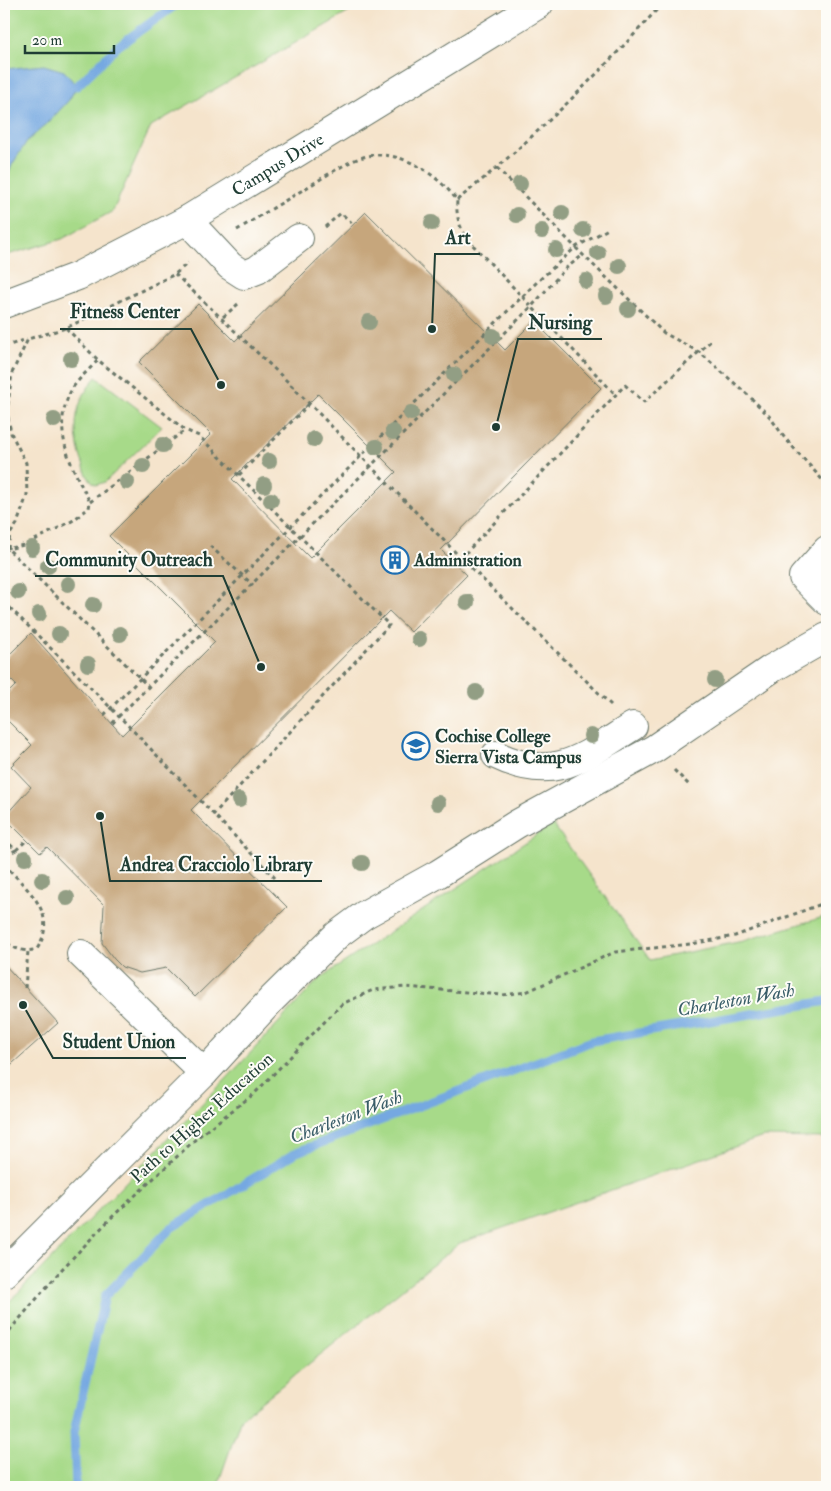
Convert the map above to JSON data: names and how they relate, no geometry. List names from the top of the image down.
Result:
{
  "streets": {
    "street": ["Campus Drive"],
    "path": ["Path to Higher Education"]
  },
  "water": ["Charleston Wash"],
  "places": {
    "other": [
      "Art",
      "Fitness Center",
      "Nursing",
      "Community Outreach",
      "Andrea Cracciolo Library",
      "Student Union"
    ],
    "building": ["Administration"],
    "school or university": ["Cochise College Sierra Vista Campus"]
  },
  "scale_bar": "20 m"
}
